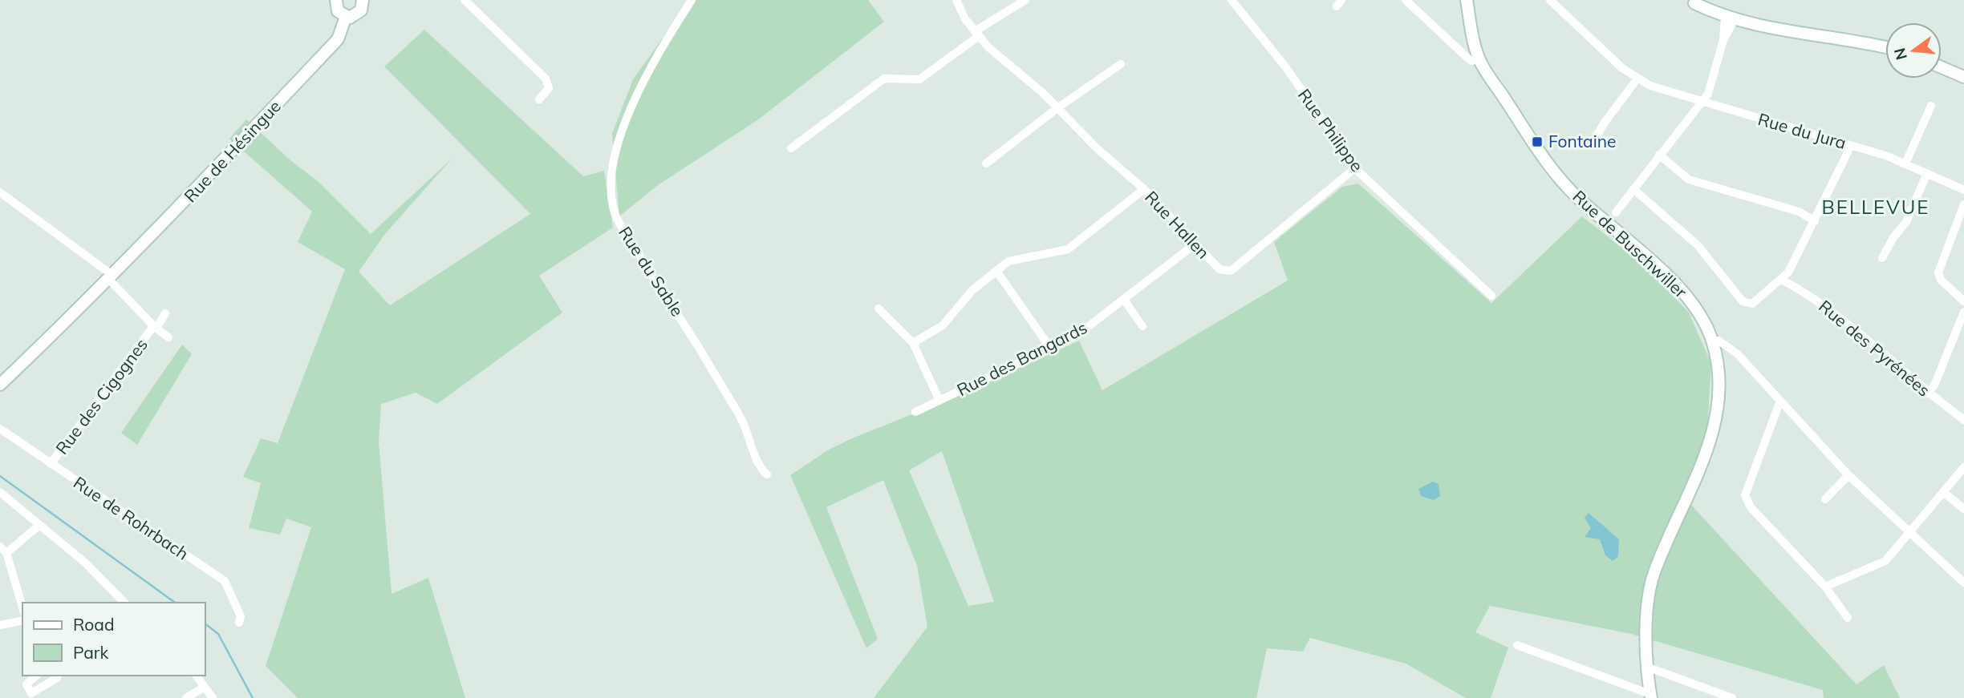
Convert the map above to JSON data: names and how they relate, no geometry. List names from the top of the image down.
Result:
{
  "streets": {
    "main road": ["Rue de Hésingue", "Rue de Buschwiller"],
    "street": [
      "Rue Philippe",
      "Rue du Jura",
      "Rue Hallen",
      "Rue du Sable",
      "Rue des Pyrénées",
      "Rue des Bangards",
      "Rue des Cigognes",
      "Rue de Rohrbach"
    ]
  },
  "crossings": [
    ["Rue Philippe", "Rue Hallen"],
    ["Rue de Hésingue", "Rue des Cigognes"],
    ["Rue Hallen", "Rue des Bangards"],
    ["Rue des Cigognes", "Rue de Rohrbach"]
  ],
  "districts": ["BELLEVUE"],
  "places": {
    "transit": ["Fontaine"]
  },
  "legend": ["Road", "Park"],
  "north": "left"
}
